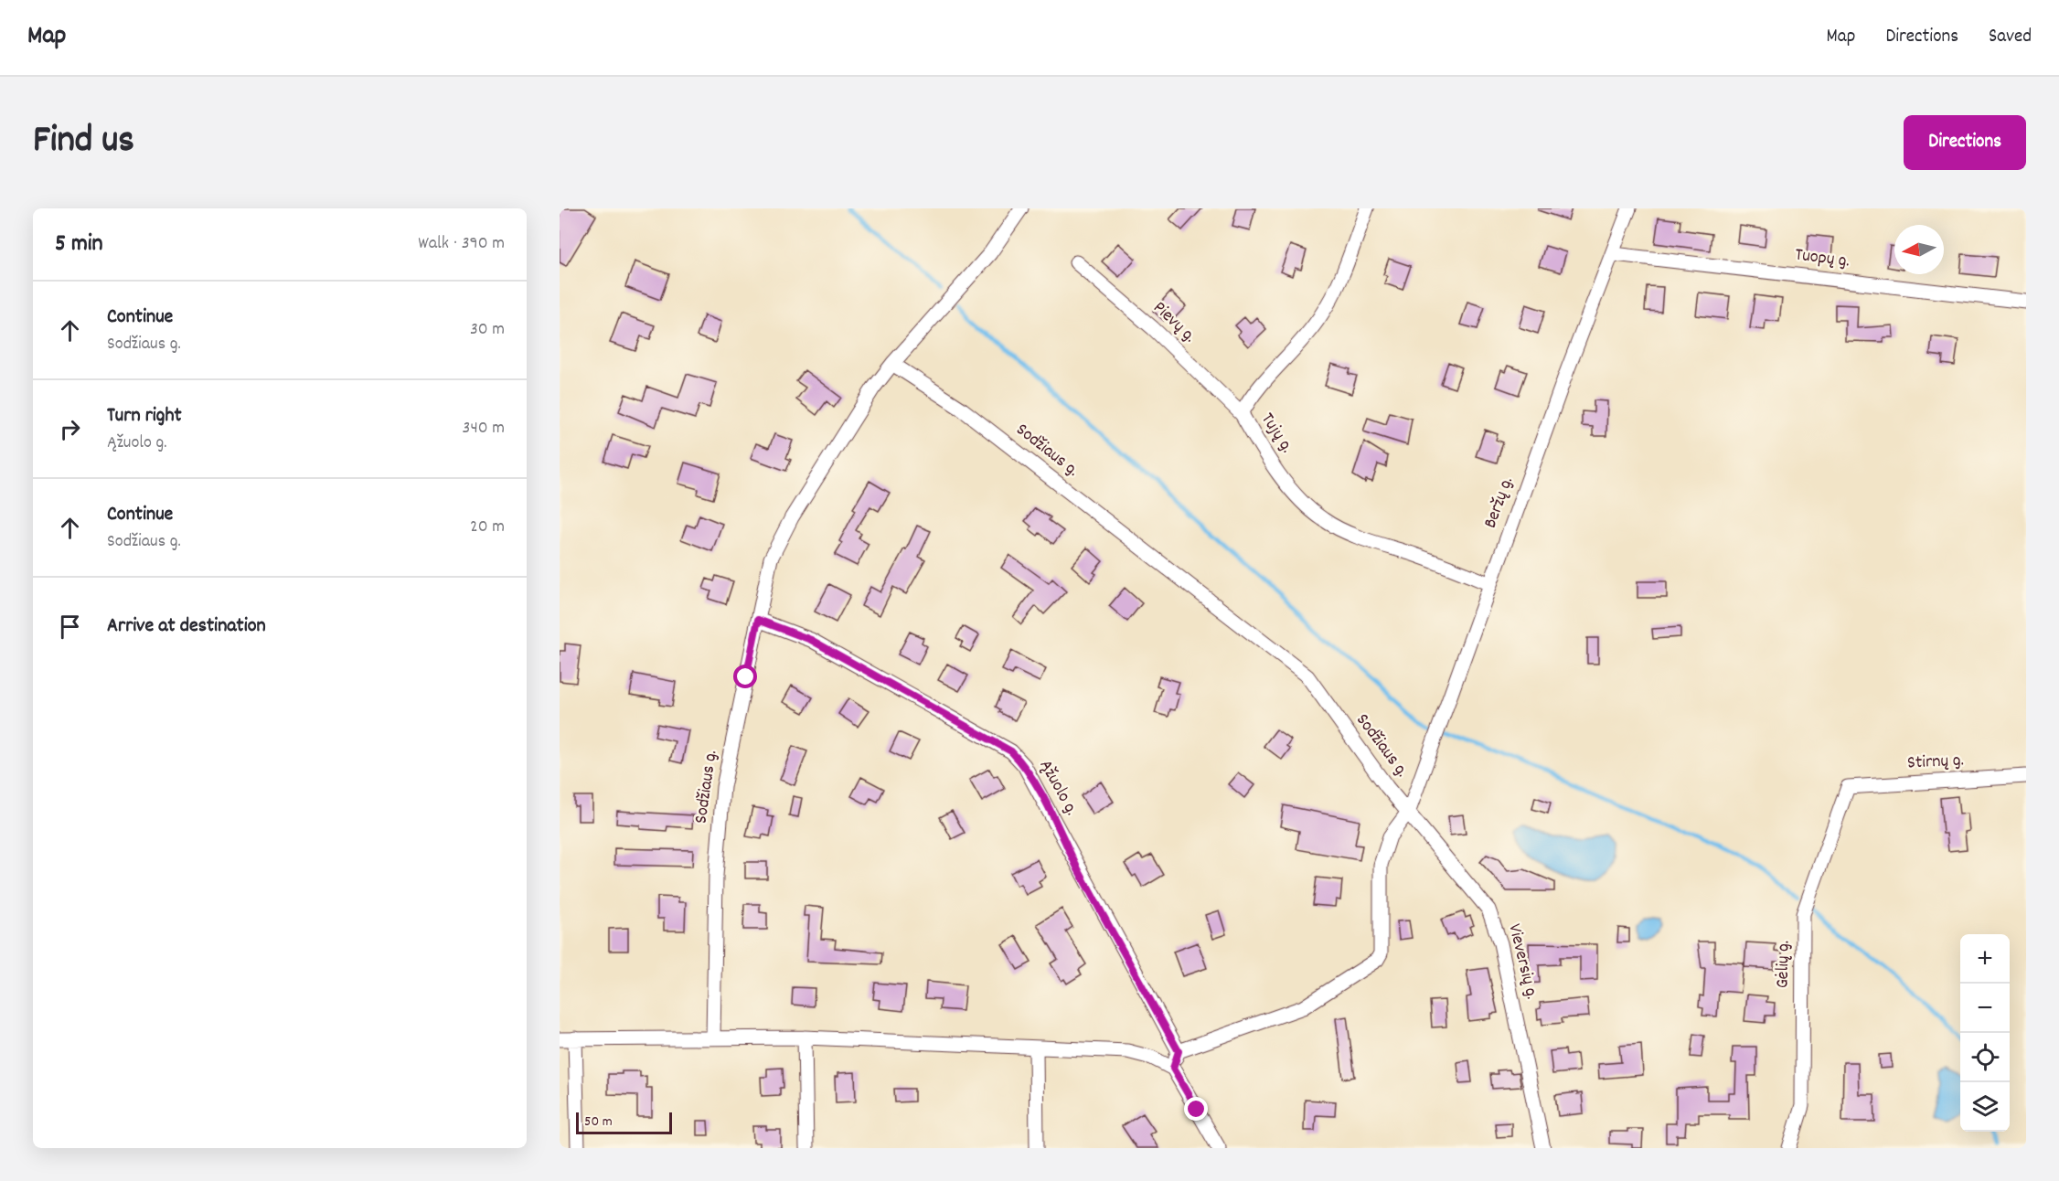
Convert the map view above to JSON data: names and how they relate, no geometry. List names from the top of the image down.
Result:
{
  "streets": {
    "street": [
      "Tuopų g.",
      "Pievų g.",
      "Tujų g.",
      "Sodžiaus g.",
      "Beržų g.",
      "Stirnų g.",
      "Ąžuolo g.",
      "Vieversių g.",
      "Gėlių g."
    ]
  },
  "crossings": [
    ["Tuopų g.", "Beržų g."],
    ["Pievų g.", "Tujų g."],
    ["Tujų g.", "Beržų g."],
    ["Sodžiaus g.", "Beržų g."],
    ["Sodžiaus g.", "Ąžuolo g."],
    ["Sodžiaus g.", "Vieversių g."],
    ["Beržų g.", "Vieversių g."],
    ["Stirnų g.", "Gėlių g."]
  ],
  "scale_bar": "50 m",
  "north": "left",
  "page": {
    "header": "Map",
    "nav": ["Map", "Directions", "Saved"],
    "title": "Find us",
    "buttons": "Directions",
    "heading": ["5 min", "Walk · 390 m"],
    "list": [
      ["Continue", "Sodžiaus g.", "30 m"],
      ["Turn right", "Ąžuolo g.", "340 m"],
      ["Continue", "Sodžiaus g.", "20 m"],
      "Arrive at destination"
    ],
    "map_buttons": ["+", "−"],
    "scale": "50 m"
  }
}
